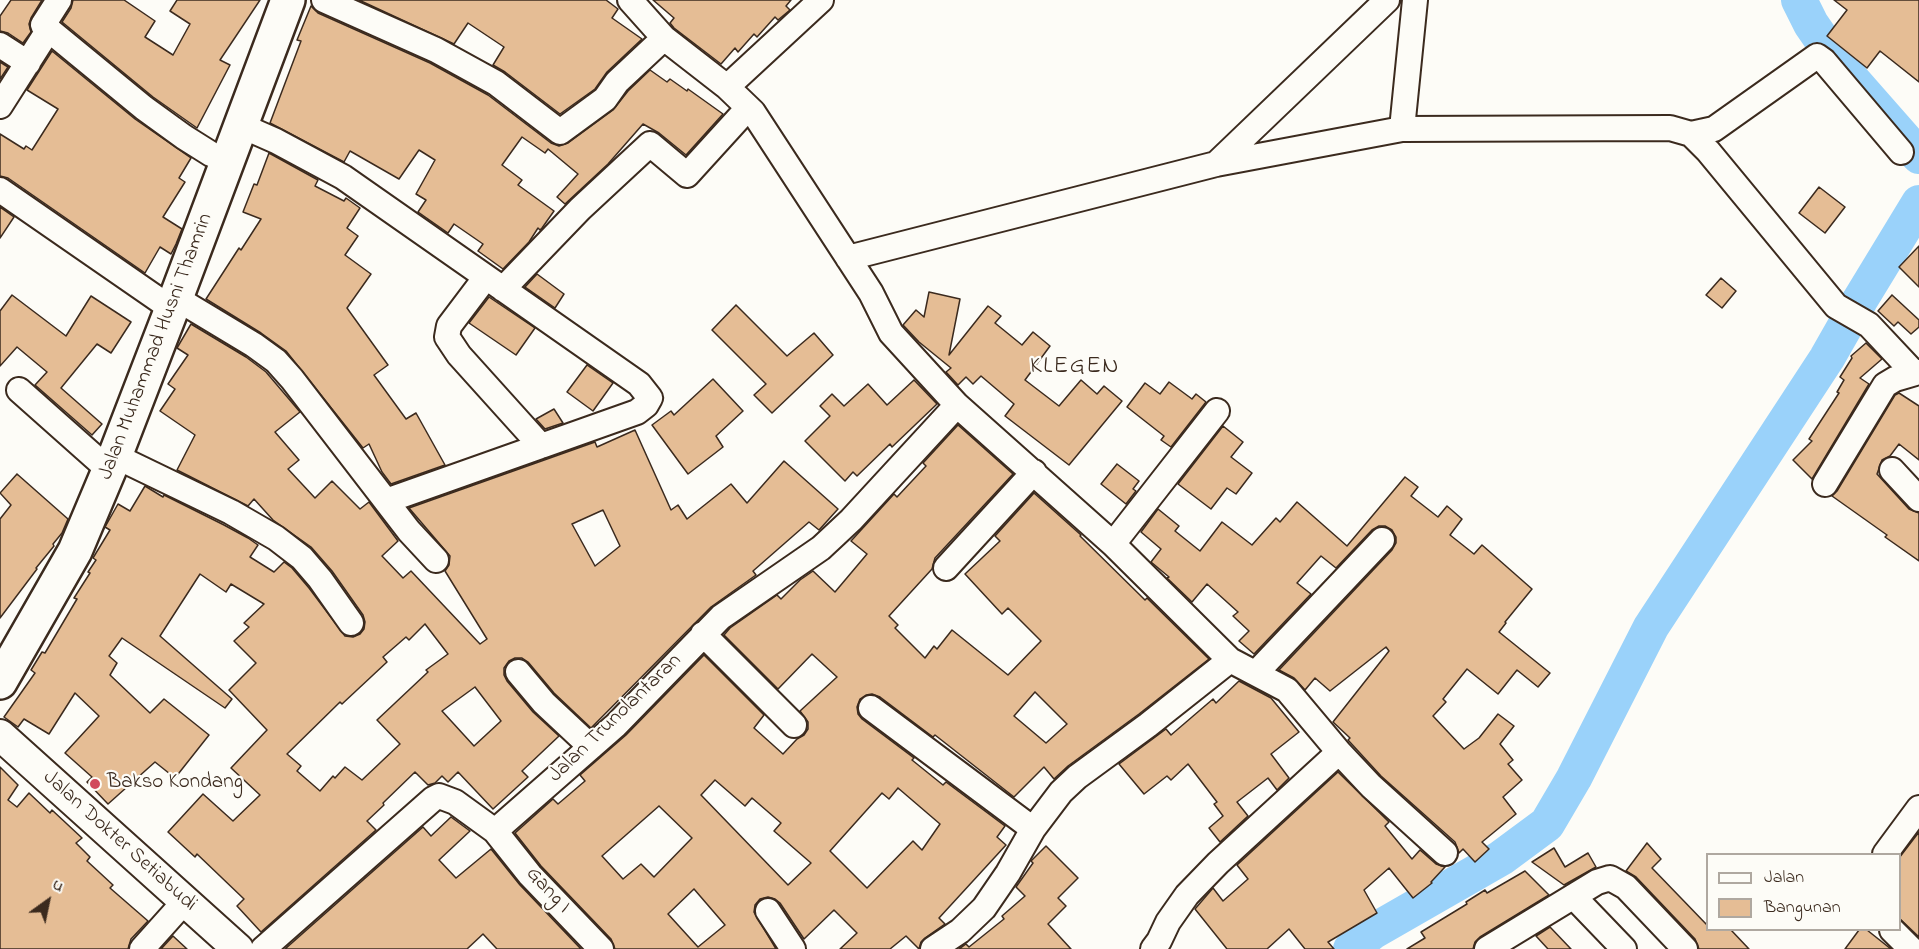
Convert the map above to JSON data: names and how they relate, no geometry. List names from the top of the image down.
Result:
{
  "streets": {
    "highway": ["Jalan Muhammad Husni Thamrin"],
    "main road": ["Jalan Dokter Setiabudi"],
    "street": ["Jalan Trunolantaran", "Gang I"]
  },
  "crossings": [
    ["Jalan Trunolantaran", "Gang I"]
  ],
  "districts": ["KLEGEN"],
  "places": ["Bakso Kondang"],
  "legend": ["Jalan", "Bangunan"],
  "north": "top right"
}
